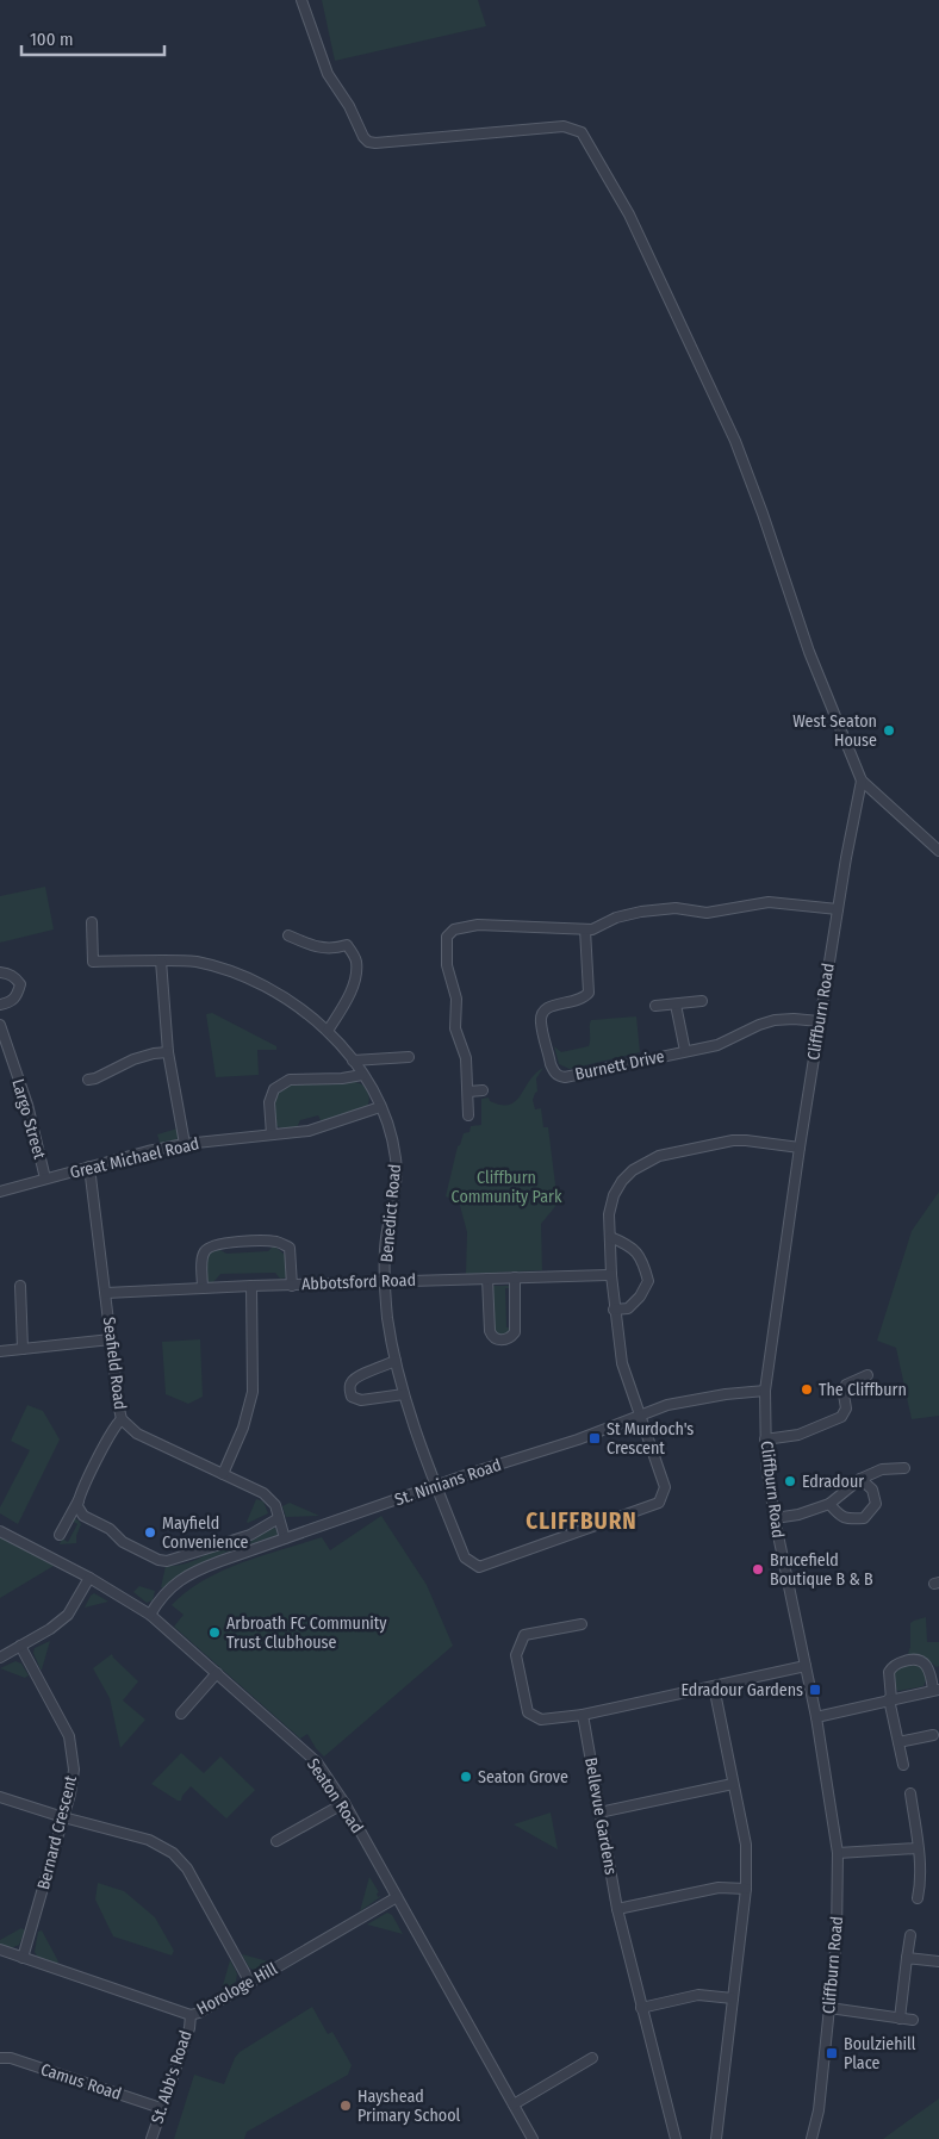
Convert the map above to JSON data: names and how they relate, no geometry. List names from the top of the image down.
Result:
{
  "streets": {
    "street": [
      "Cliffburn Road",
      "Burnett Drive",
      "Largo Street",
      "Great Michael Road",
      "Benedict Road",
      "Abbotsford Road",
      "Seafield Road",
      "St. Ninians Road",
      "Seaton Road",
      "Bellevue Gardens",
      "Bernard Crescent",
      "Horologe Hill",
      "St. Abb's Road",
      "Camus Road"
    ]
  },
  "crossings": [
    ["Cliffburn Road", "Burnett Drive"],
    ["Cliffburn Road", "St. Ninians Road"],
    ["Largo Street", "Great Michael Road"],
    ["Great Michael Road", "Benedict Road"],
    ["Great Michael Road", "Seafield Road"],
    ["Benedict Road", "Abbotsford Road"],
    ["Benedict Road", "St. Ninians Road"],
    ["Abbotsford Road", "Seafield Road"],
    ["Seafield Road", "St. Ninians Road"],
    ["St. Ninians Road", "Seaton Road"],
    ["Seaton Road", "Horologe Hill"],
    ["Bernard Crescent", "Horologe Hill"],
    ["Horologe Hill", "St. Abb's Road"],
    ["St. Abb's Road", "Camus Road"]
  ],
  "districts": ["CLIFFBURN"],
  "parks": ["Cliffburn Community Park"],
  "places": {
    "other": [
      "West Seaton House",
      "The Cliffburn",
      "Edradour",
      "Mayfield Convenience",
      "Brucefield Boutique B & B",
      "Arbroath FC Community Trust Clubhouse",
      "Seaton Grove",
      "Hayshead Primary School"
    ],
    "transit": ["St Murdoch's Crescent", "Edradour Gardens", "Boulziehill Place"]
  },
  "scale_bar": "100 m"
}
